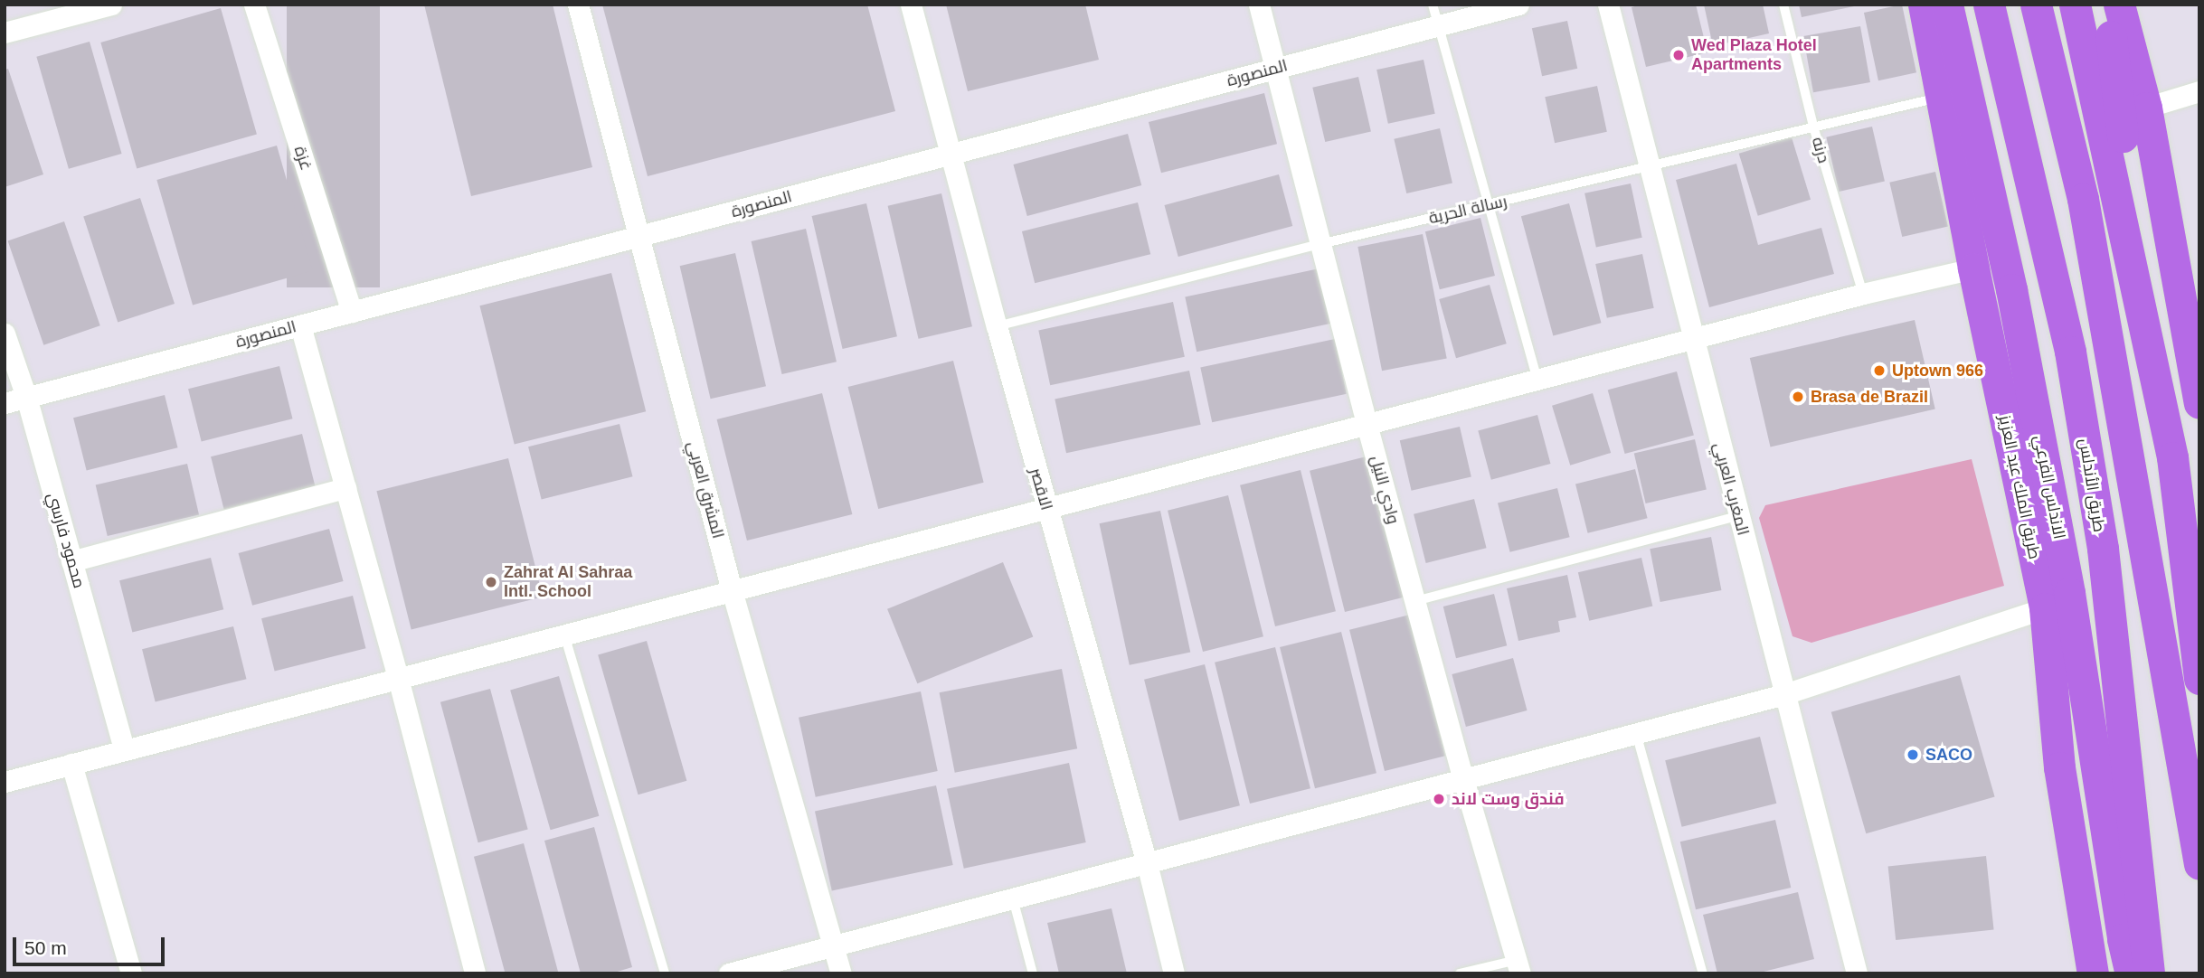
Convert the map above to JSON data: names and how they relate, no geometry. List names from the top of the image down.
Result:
{
  "streets": {
    "main road": ["طريق الأندلس", "طريق الملك عبد العزيز", "الاندلس الفرعي"],
    "street": [
      "المنصورة",
      "غزة",
      "الاقصر",
      "المغرب العربي",
      "المشرق العربي",
      "وادي النيل",
      "محمود فارسي"
    ],
    "lane": ["درنه", "رسالة الحرية"]
  },
  "crossings": [
    ["المنصورة", "غزة"],
    ["المنصورة", "الاقصر"],
    ["المنصورة", "المشرق العربي"],
    ["المنصورة", "وادي النيل"],
    ["المنصورة", "محمود فارسي"],
    ["درنه", "رسالة الحرية"],
    ["رسالة الحرية", "طريق الملك عبد العزيز"],
    ["رسالة الحرية", "الاقصر"],
    ["رسالة الحرية", "المغرب العربي"],
    ["رسالة الحرية", "وادي النيل"],
    ["طريق الملك عبد العزيز", "الاندلس الفرعي"]
  ],
  "places": [
    "Wed Plaza Hotel Apartments",
    "Uptown 966",
    "Brasa de Brazil",
    "Zahrat Al Sahraa Intl. School",
    "SACO",
    "فندق وست لاند"
  ],
  "scale_bar": "50 m"
}
